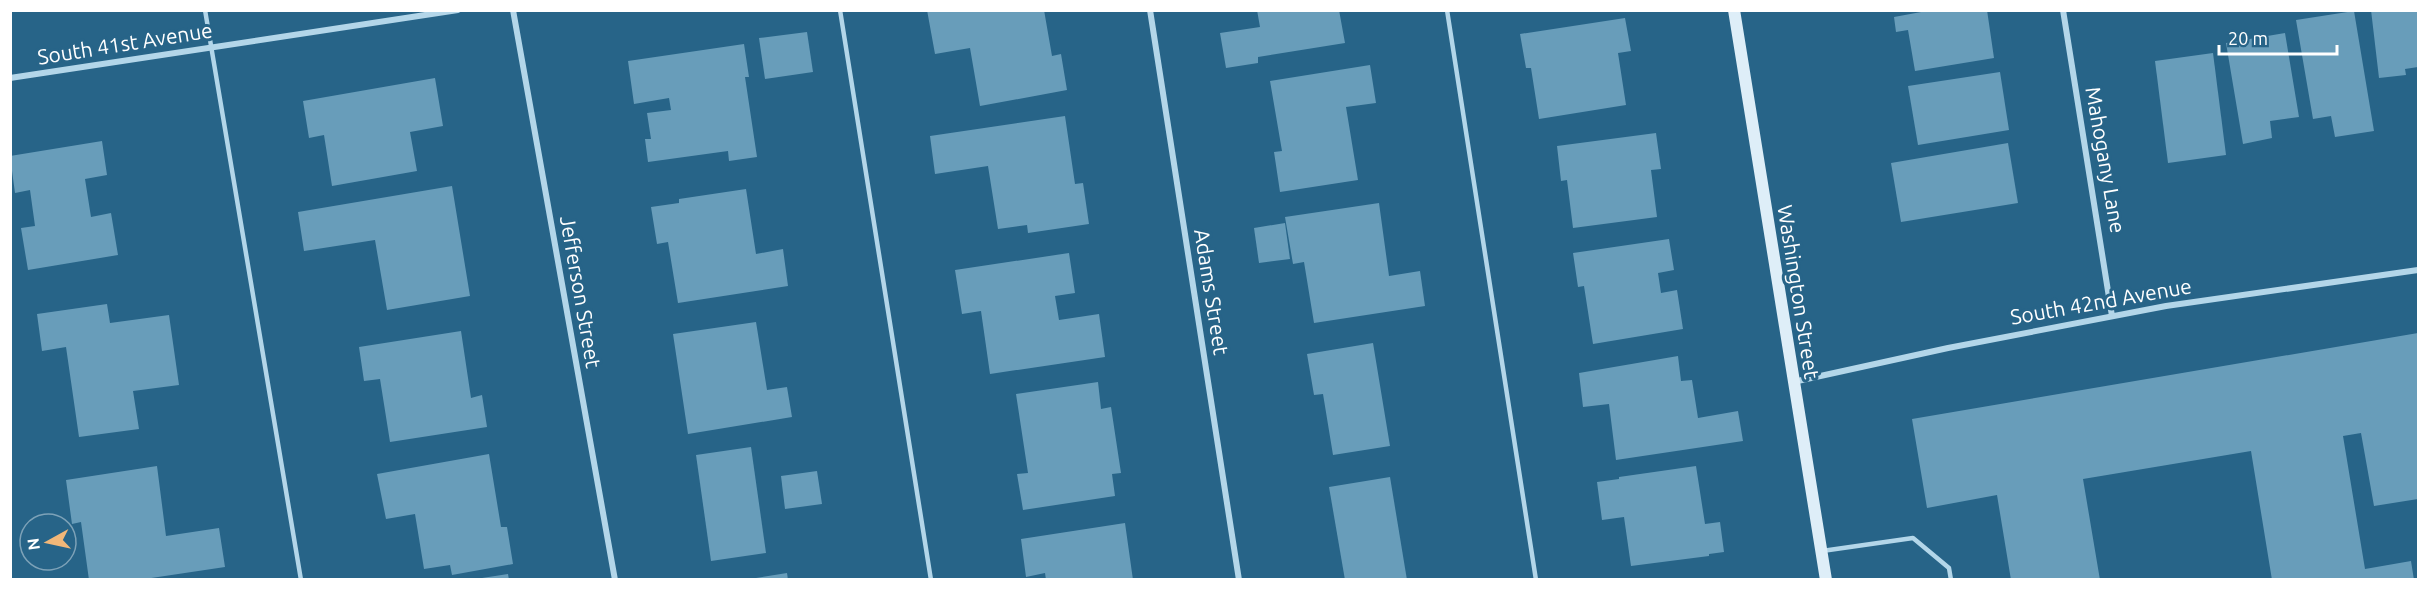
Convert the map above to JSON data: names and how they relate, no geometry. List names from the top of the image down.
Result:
{
  "streets": {
    "street": [
      "South 41st Avenue",
      "Mahogany Lane",
      "Jefferson Street",
      "Adams Street",
      "Washington Street",
      "South 42nd Avenue"
    ]
  },
  "crossings": [
    ["Mahogany Lane", "South 42nd Avenue"],
    ["Washington Street", "South 42nd Avenue"]
  ],
  "scale_bar": "20 m",
  "north": "left"
}
